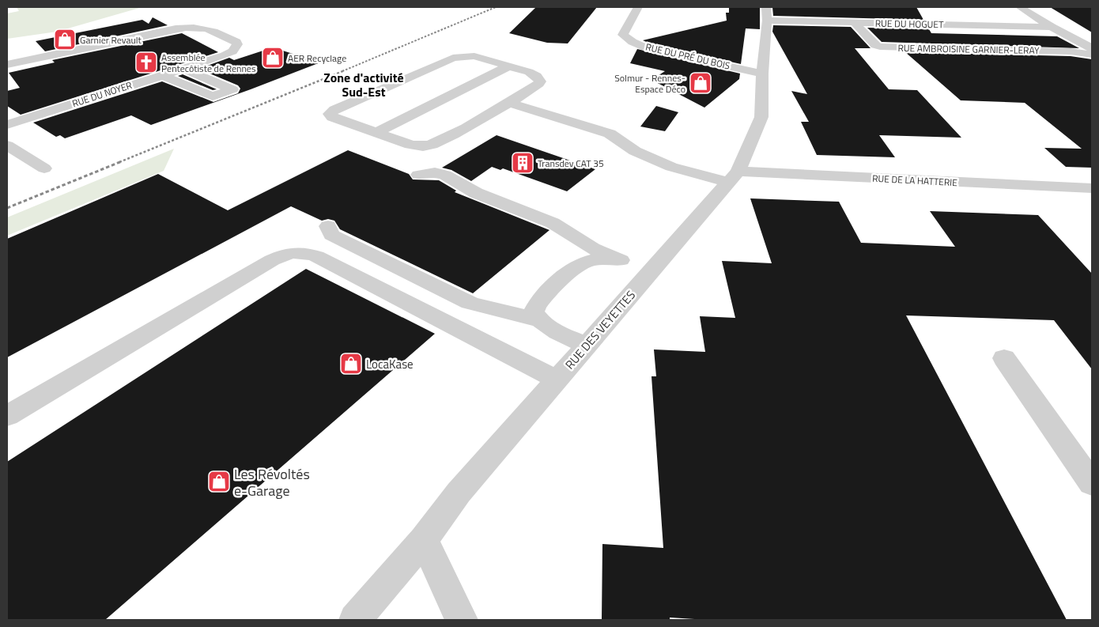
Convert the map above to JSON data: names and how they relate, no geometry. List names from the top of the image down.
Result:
{
  "streets": {
    "street": [
      "RUE DU HOGUET",
      "RUE AMBROISINE GARNIER-LERAY",
      "RUE DU PRÉ DU BOIS",
      "RUE DU NOYER",
      "RUE DE LA HATTERIE",
      "RUE DES VEYETTES"
    ]
  },
  "crossings": [
    ["RUE DU HOGUET", "RUE AMBROISINE GARNIER-LERAY"],
    ["RUE DU HOGUET", "RUE DES VEYETTES"],
    ["RUE DU PRÉ DU BOIS", "RUE DES VEYETTES"],
    ["RUE DE LA HATTERIE", "RUE DES VEYETTES"]
  ],
  "districts": ["Zone d'activité Sud-Est"],
  "places": {
    "shop": [
      "Garnier Revault",
      "AER Recyclage",
      "Solmur - Rennes- Espace Déco",
      "LocaKase",
      "Les Révoltés e-Garage"
    ],
    "church": ["Assemblée Pentecôtiste de Rennes"],
    "building": ["Transdev CAT 35"]
  }
}
